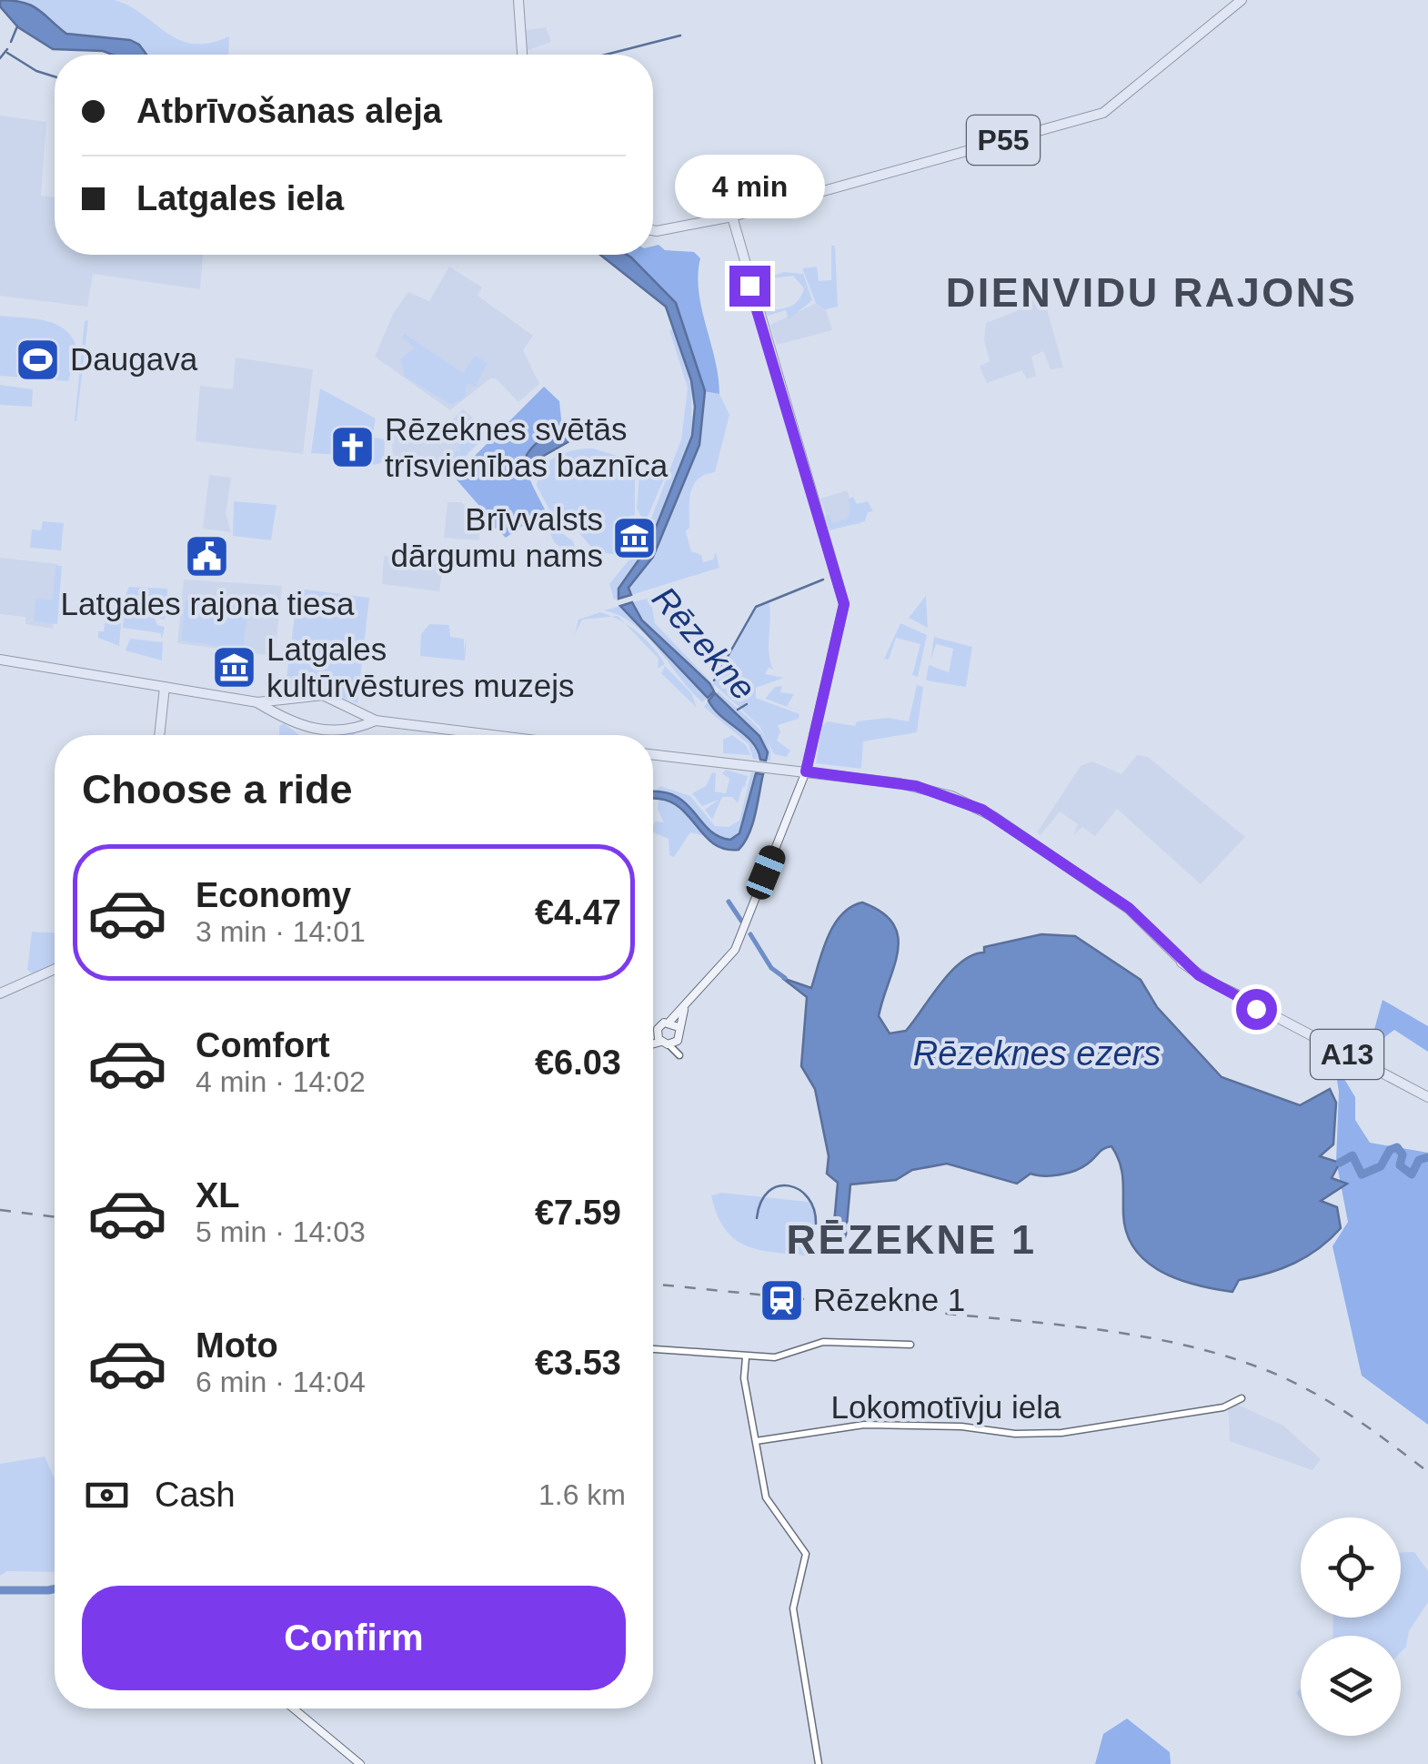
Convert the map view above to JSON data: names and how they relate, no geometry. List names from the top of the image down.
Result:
{
  "streets": {
    "main road": ["P55", "A13"],
    "street": ["Lokomotīvju iela"]
  },
  "districts": ["DIENVIDU RAJONS", "RĒZEKNE 1"],
  "water": ["Rēzekne", "Rēzeknes ezers"],
  "places": {
    "sports": ["Daugava"],
    "church": ["Rēzeknes svētās trīsvienības baznīca"],
    "museum": ["Brīvvalsts dārgumu nams", "Latgales kultūrvēstures muzejs"],
    "public building": ["Latgales rajona tiesa"],
    "station": ["Rēzekne 1"]
  },
  "page": {
    "banner": ["Atbrīvošanas aleja", "Latgales iela"],
    "bubble": "4 min",
    "heading": "Choose a ride",
    "list": [
      {
        "name": "Economy",
        "note": "3 min · 14:01",
        "value": "€4.47"
      },
      {
        "name": "Comfort",
        "note": "4 min · 14:02",
        "value": "€6.03"
      },
      {
        "name": "XL",
        "note": "5 min · 14:03",
        "value": "€7.59"
      },
      {
        "name": "Moto",
        "note": "6 min · 14:04",
        "value": "€3.53"
      }
    ],
    "pay": ["Cash", "1.6 km"],
    "buttons": "Confirm"
  }
}
